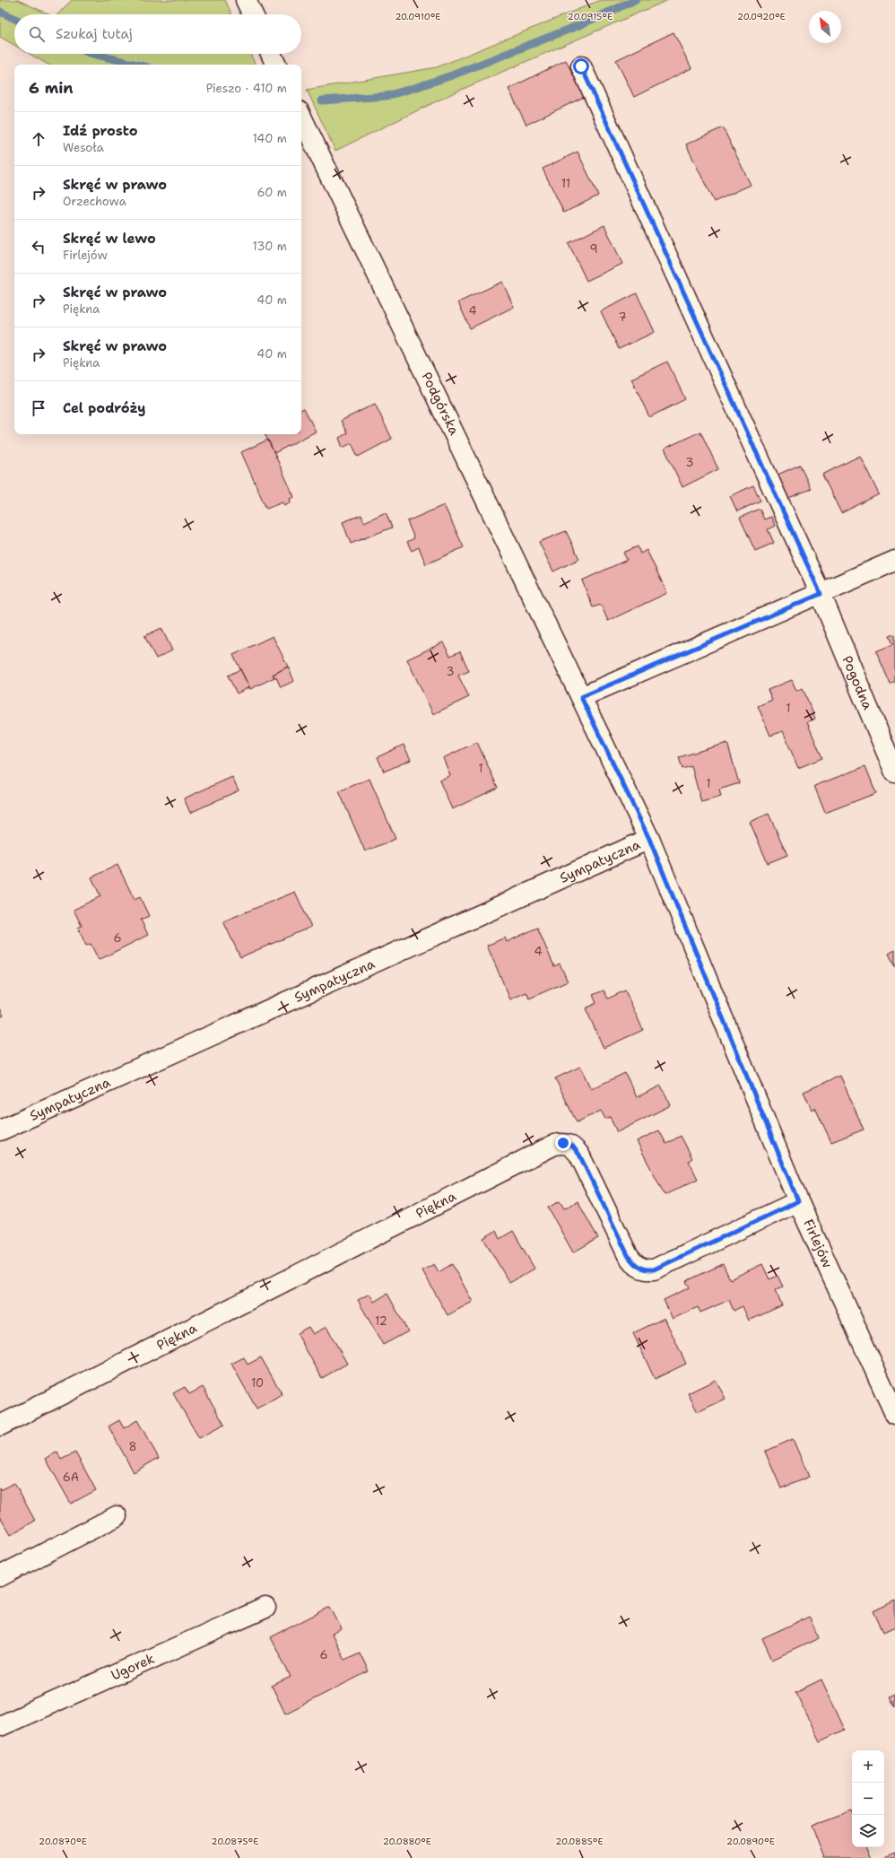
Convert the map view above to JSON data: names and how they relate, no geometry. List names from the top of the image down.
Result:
{
  "streets": {
    "street": [
      "Podgórska",
      "Pogodna",
      "Sympatyczna",
      "Piękna",
      "Firlejów",
      "Ugorek"
    ]
  },
  "crossings": [
    ["Podgórska", "Firlejów"],
    ["Sympatyczna", "Firlejów"],
    ["Piękna", "Firlejów"]
  ],
  "house_numbers": [
    "11",
    "9",
    "4",
    "7",
    "3",
    "3",
    "1",
    "1",
    "1",
    "6",
    "4",
    "12",
    "10",
    "8",
    "6A",
    "6"
  ],
  "north": "top left",
  "page": {
    "search": "Szukaj tutaj",
    "heading": ["6 min", "Pieszo · 410 m"],
    "list": [
      ["Idź prosto", "Wesoła", "140 m"],
      ["Skręć w prawo", "Orzechowa", "60 m"],
      ["Skręć w lewo", "Firlejów", "130 m"],
      ["Skręć w prawo", "Piękna", "40 m"],
      ["Skręć w prawo", "Piękna", "40 m"],
      "Cel podróży"
    ],
    "map_buttons": ["+", "−"]
  },
  "coordinates": [
    "20.0910°E",
    "20.0915°E",
    "20.0920°E",
    "20.0870°E",
    "20.0875°E",
    "20.0880°E",
    "20.0885°E",
    "20.0890°E"
  ]
}
